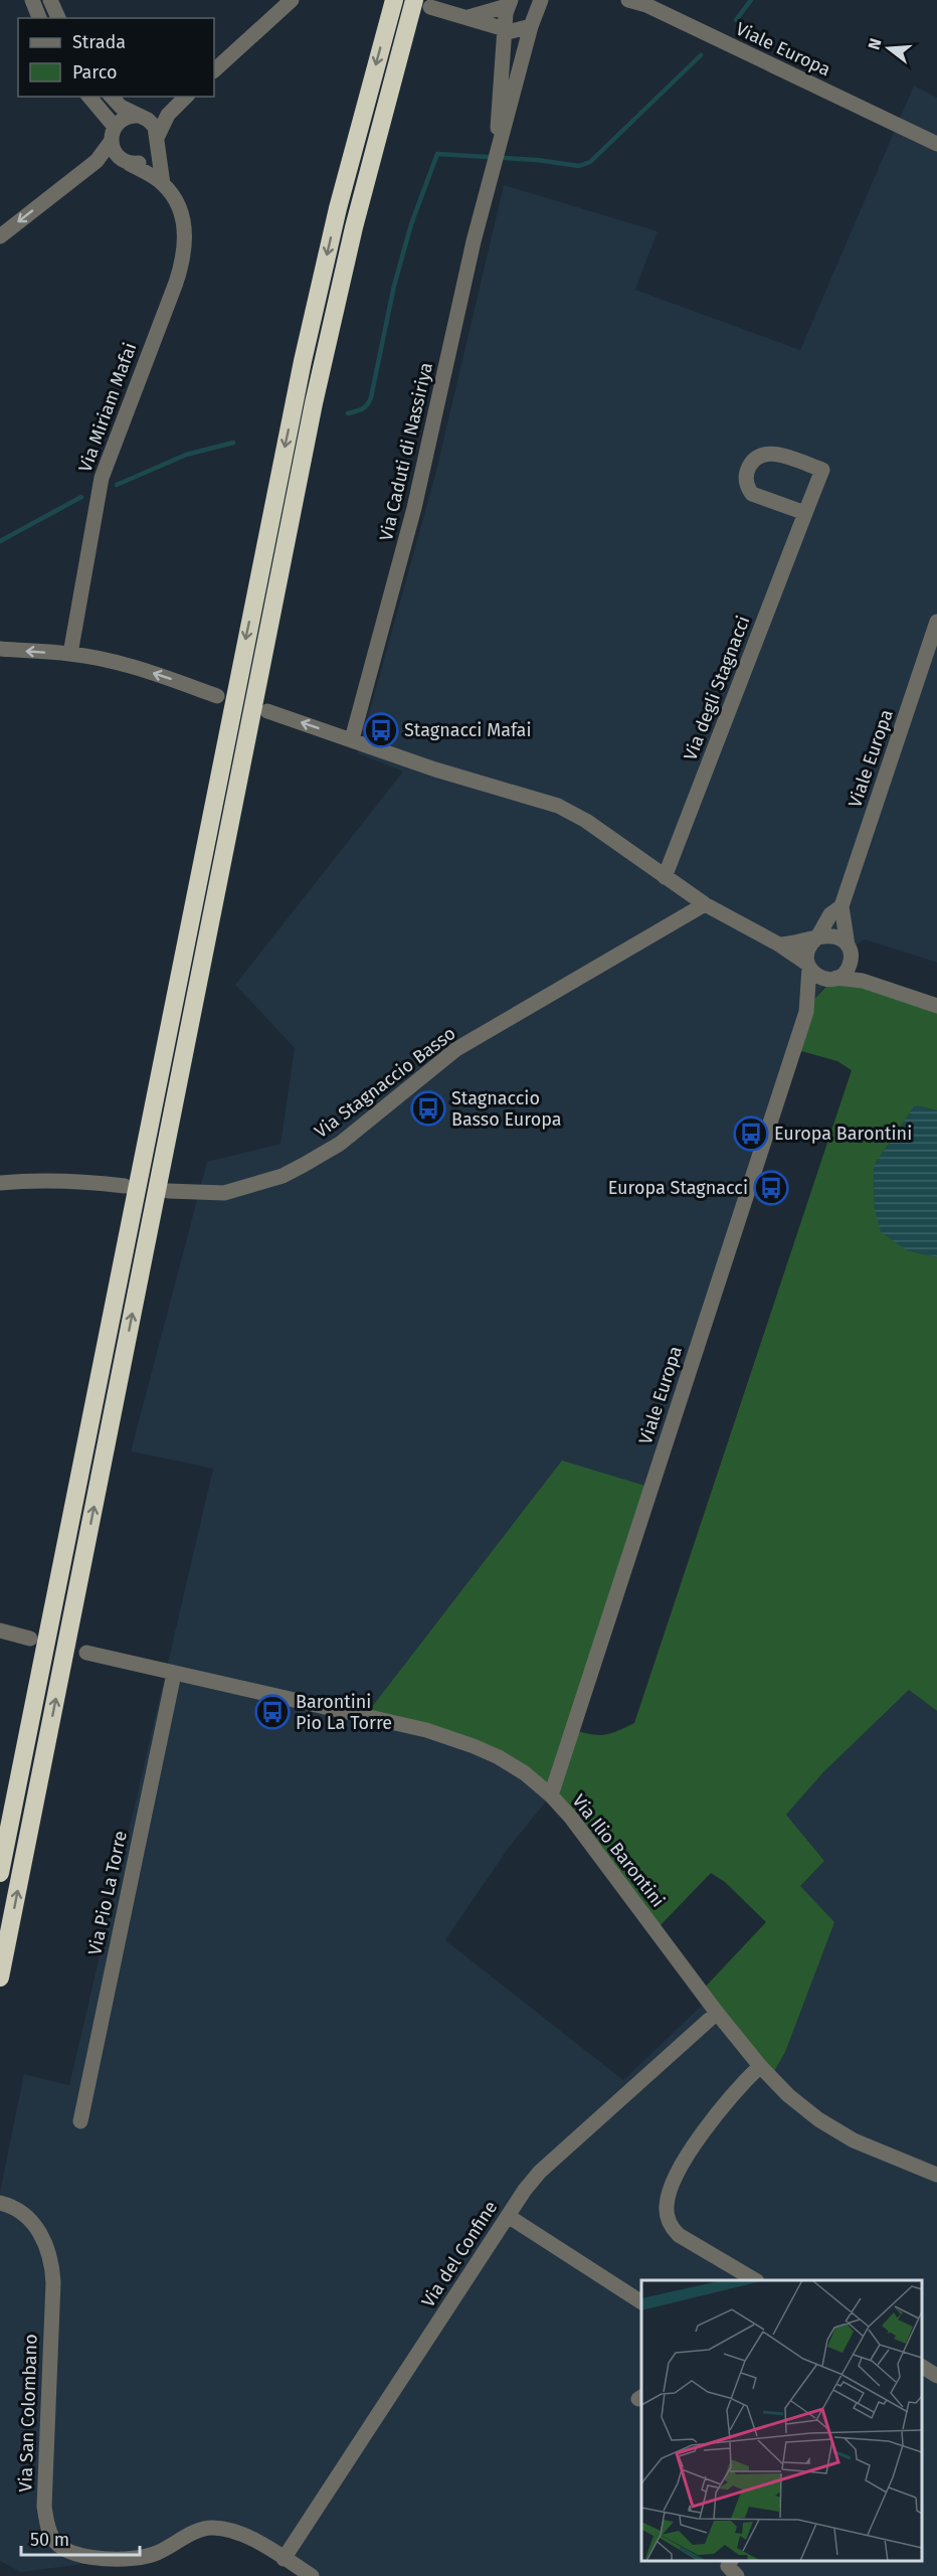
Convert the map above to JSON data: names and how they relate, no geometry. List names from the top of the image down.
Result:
{
  "streets": {
    "street": [
      "Viale Europa",
      "Via Miriam Mafai",
      "Via Caduti di Nassiriya",
      "Via degli Stagnacci",
      "Via Stagnaccio Basso",
      "Via Ilio Barontini",
      "Via Pio La Torre",
      "Via del Confine",
      "Via San Colombano"
    ]
  },
  "crossings": [
    ["Viale Europa", "Via Ilio Barontini"],
    ["Via Ilio Barontini", "Via Pio La Torre"],
    ["Via Ilio Barontini", "Via del Confine"],
    ["Via del Confine", "Via San Colombano"]
  ],
  "places": {
    "bus stop": [
      "Stagnacci Mafai",
      "Stagnaccio Basso Europa",
      "Europa Barontini",
      "Europa Stagnacci",
      "Barontini Pio La Torre"
    ]
  },
  "legend": ["Strada", "Parco"],
  "scale_bar": "50 m",
  "north": "left"
}
